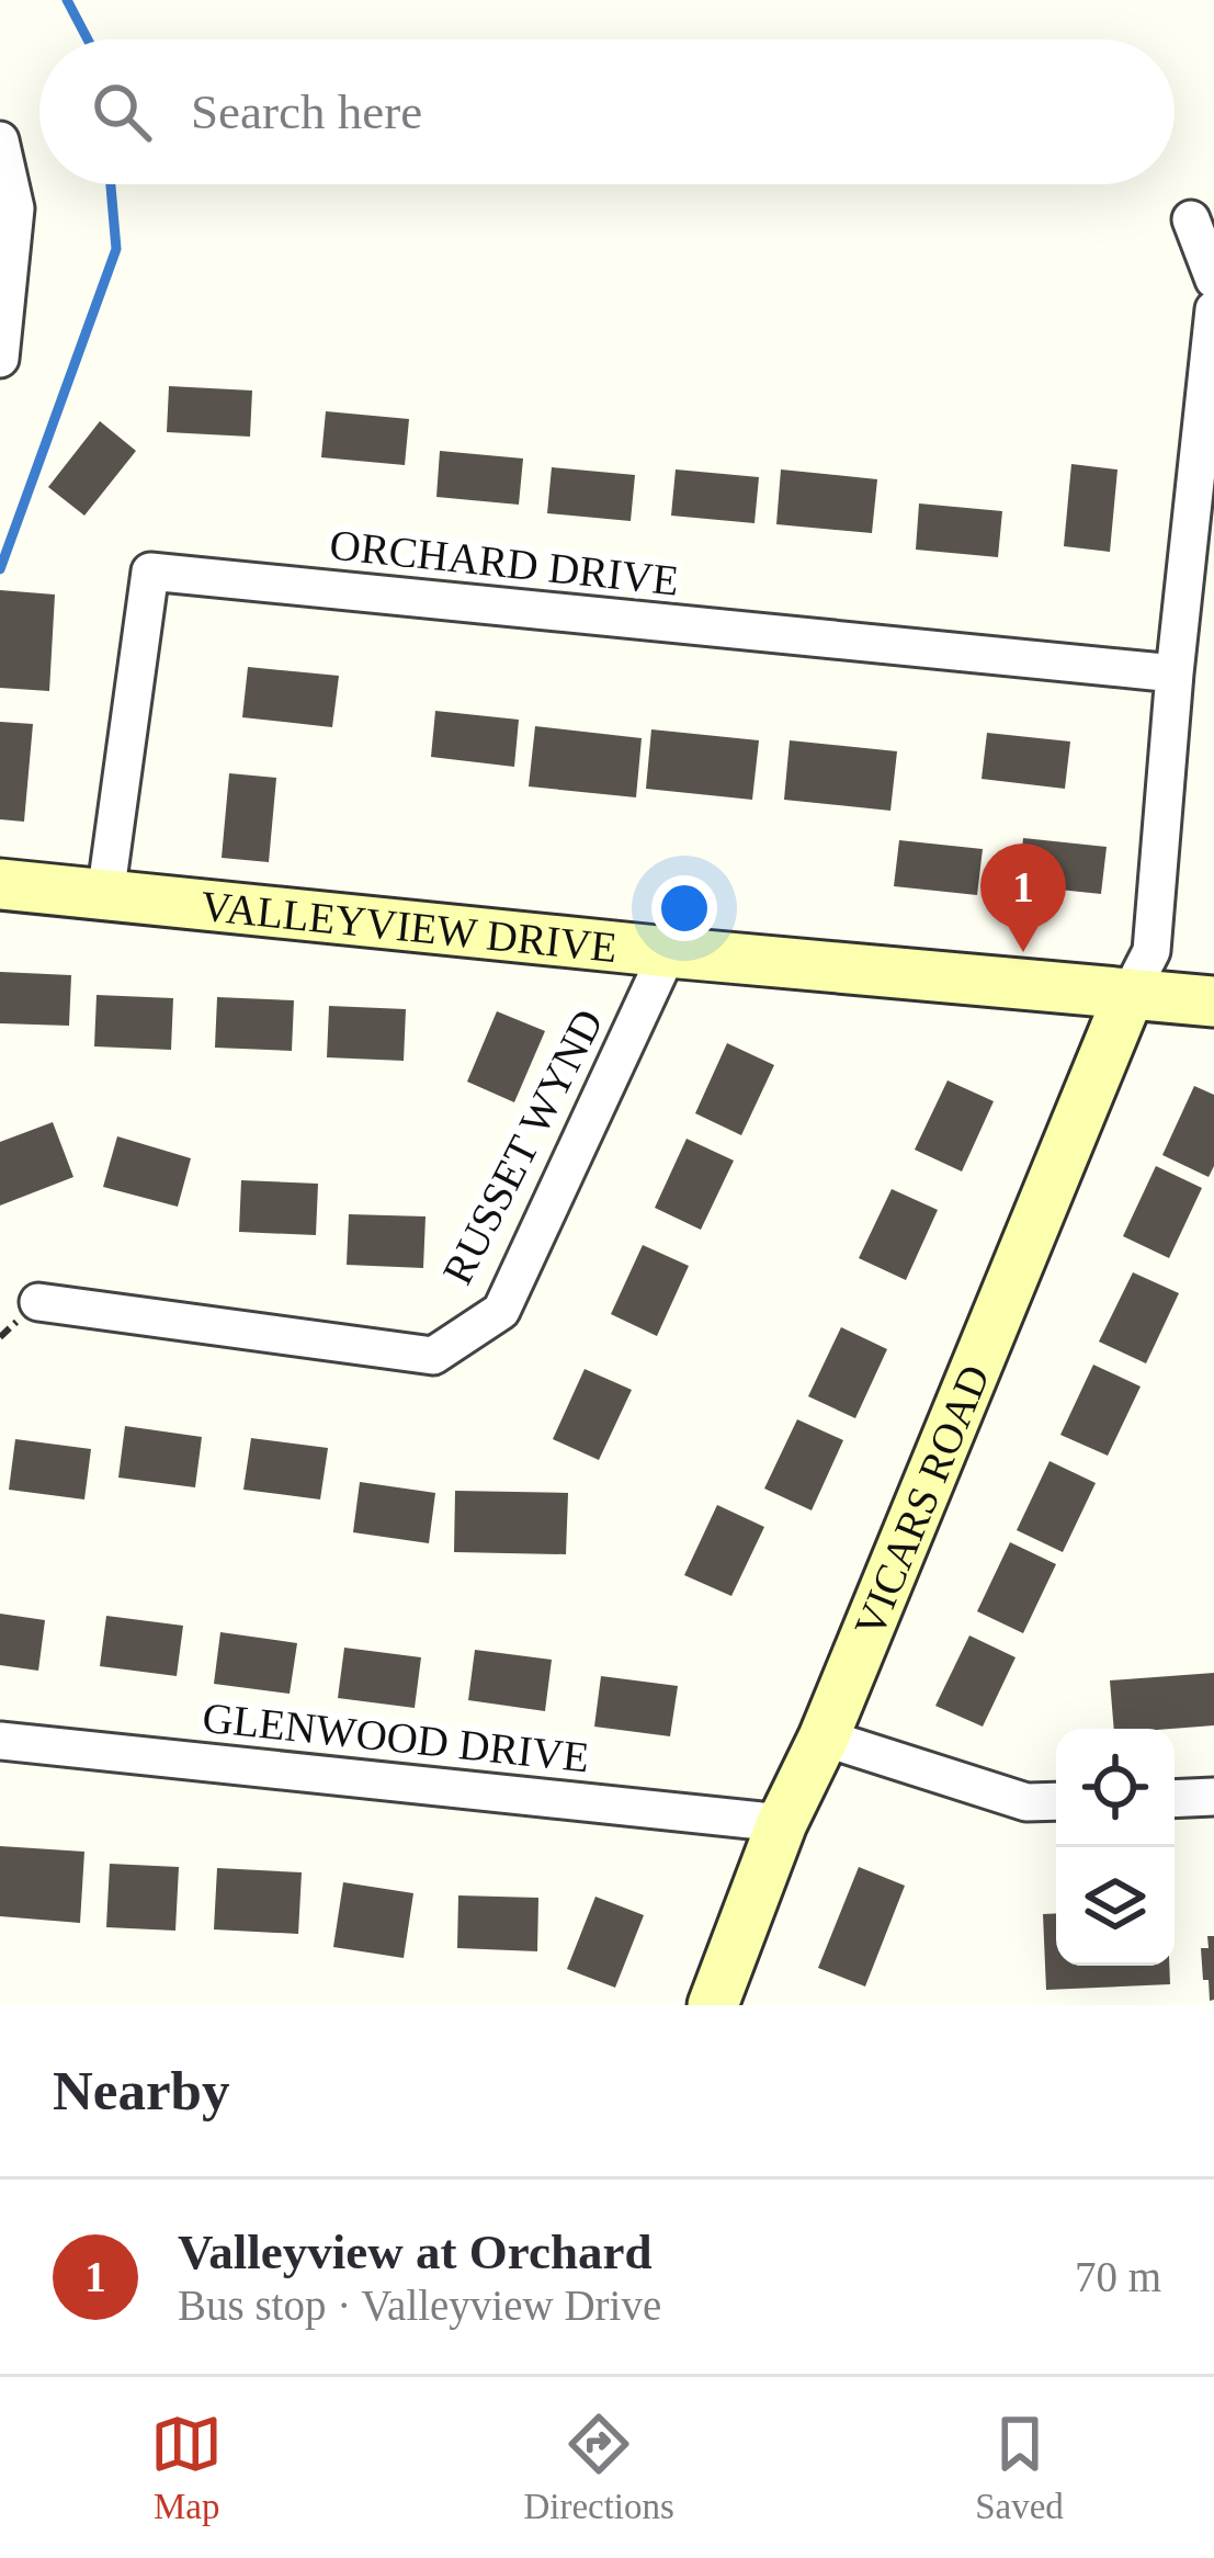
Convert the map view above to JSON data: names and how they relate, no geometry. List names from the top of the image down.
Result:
{
  "streets": {
    "street": [
      "ORCHARD DRIVE",
      "VALLEYVIEW DRIVE",
      "RUSSET WYND",
      "VICARS ROAD",
      "GLENWOOD DRIVE"
    ]
  },
  "crossings": [
    ["ORCHARD DRIVE", "VALLEYVIEW DRIVE"],
    ["VALLEYVIEW DRIVE", "RUSSET WYND"],
    ["VALLEYVIEW DRIVE", "VICARS ROAD"],
    ["VICARS ROAD", "GLENWOOD DRIVE"]
  ],
  "page": {
    "search": "Search here",
    "pins": "1",
    "heading": "Nearby",
    "list": [
      {
        "mark": "1",
        "name": "Valleyview at Orchard",
        "note": "Bus stop · Valleyview Drive",
        "value": "70 m"
      }
    ],
    "nav": ["Map", "Directions", "Saved"]
  }
}
